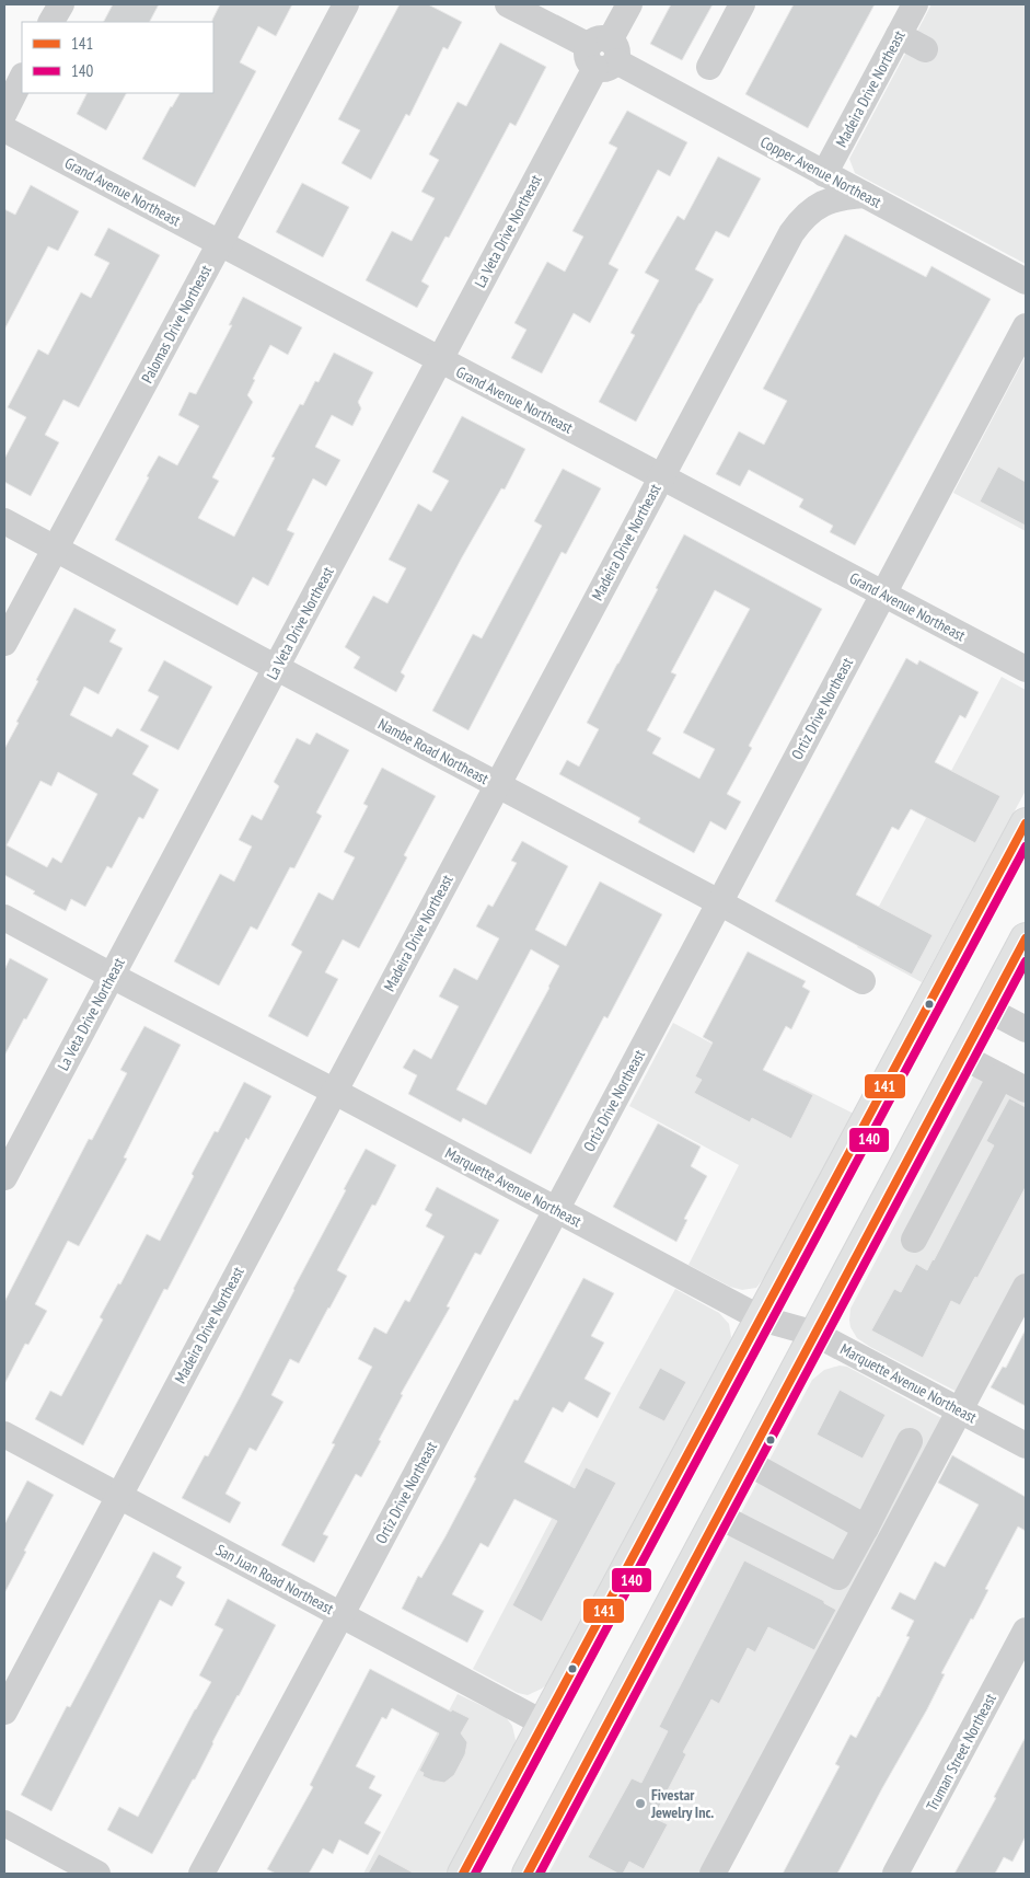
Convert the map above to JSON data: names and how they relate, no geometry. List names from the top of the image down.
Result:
{
  "streets": {
    "street": [
      "Madeira Drive Northeast",
      "Copper Avenue Northeast",
      "Grand Avenue Northeast",
      "La Veta Drive Northeast",
      "Palomas Drive Northeast",
      "Ortiz Drive Northeast",
      "Nambe Road Northeast",
      "Marquette Avenue Northeast",
      "San Juan Road Northeast",
      "Truman Street Northeast"
    ]
  },
  "crossings": [
    ["Madeira Drive Northeast", "Copper Avenue Northeast"],
    ["Madeira Drive Northeast", "Grand Avenue Northeast"],
    ["Madeira Drive Northeast", "Nambe Road Northeast"],
    ["Madeira Drive Northeast", "Marquette Avenue Northeast"],
    ["Madeira Drive Northeast", "San Juan Road Northeast"],
    ["Copper Avenue Northeast", "La Veta Drive Northeast"],
    ["Grand Avenue Northeast", "La Veta Drive Northeast"],
    ["Grand Avenue Northeast", "Palomas Drive Northeast"],
    ["Grand Avenue Northeast", "Ortiz Drive Northeast"],
    ["La Veta Drive Northeast", "Nambe Road Northeast"],
    ["La Veta Drive Northeast", "Marquette Avenue Northeast"],
    ["Palomas Drive Northeast", "Nambe Road Northeast"],
    ["Ortiz Drive Northeast", "Nambe Road Northeast"],
    ["Ortiz Drive Northeast", "Marquette Avenue Northeast"],
    ["Ortiz Drive Northeast", "San Juan Road Northeast"]
  ],
  "places": ["Fivestar Jewelry Inc."],
  "lines": ["transit line 141", "transit line 140"],
  "legend": ["141", "140"]
}
